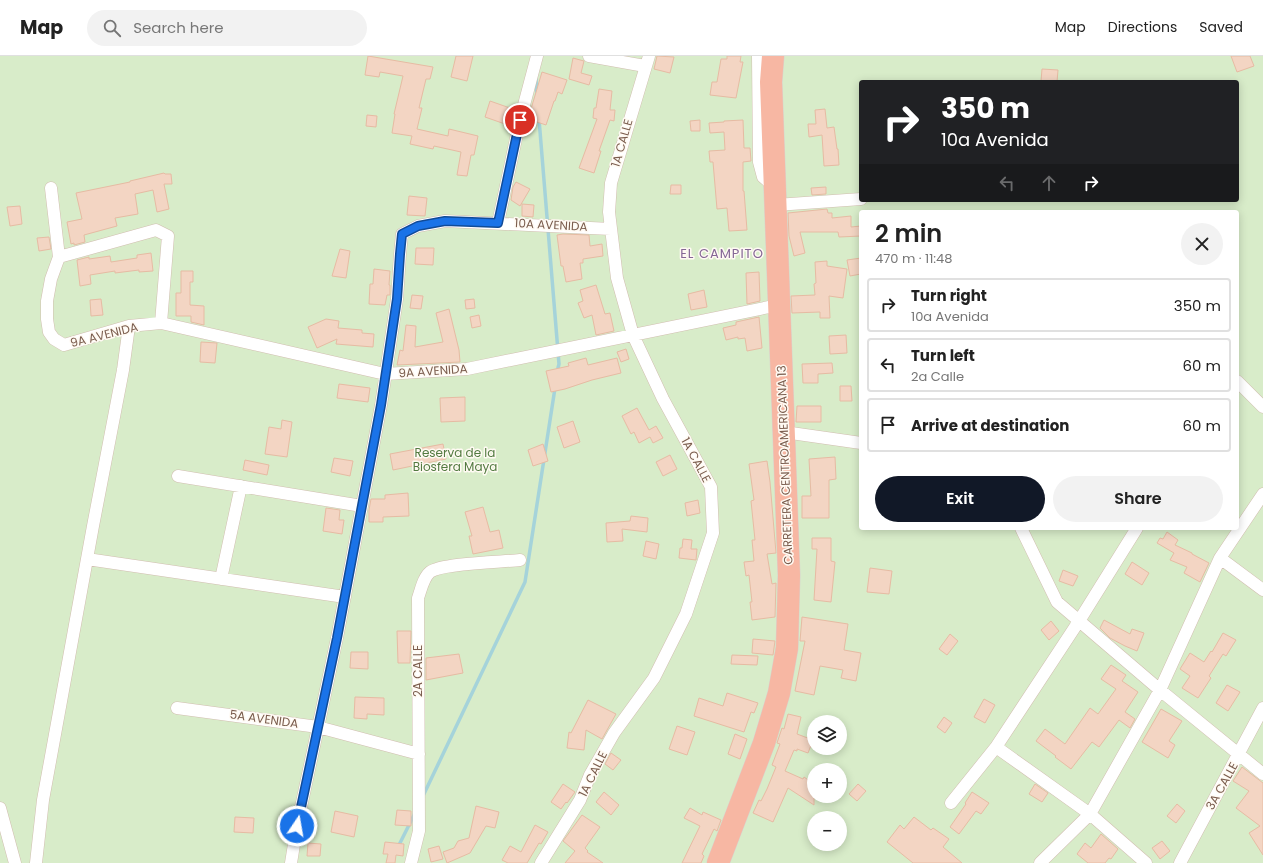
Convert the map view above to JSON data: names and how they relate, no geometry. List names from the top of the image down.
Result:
{
  "streets": {
    "highway": ["CARRETERA CENTROAMERICANA 13"],
    "street": [
      "1A CALLE",
      "10A AVENIDA",
      "9A AVENIDA",
      "2A CALLE",
      "5A AVENIDA",
      "3A CALLE"
    ]
  },
  "crossings": [
    ["1A CALLE", "10A AVENIDA"],
    ["1A CALLE", "9A AVENIDA"],
    ["10A AVENIDA", "9A AVENIDA"],
    ["9A AVENIDA", "CARRETERA CENTROAMERICANA 13"],
    ["2A CALLE", "5A AVENIDA"]
  ],
  "districts": ["EL CAMPITO"],
  "parks": ["Reserva de la Biosfera Maya"],
  "page": {
    "header": "Map",
    "search": "Search here",
    "nav": ["Map", "Directions", "Saved"],
    "turn": ["350 m", "10a Avenida"],
    "heading": ["2 min", "470 m · 11:48"],
    "list": [
      {
        "name": "Turn right",
        "note": "10a Avenida",
        "value": "350 m"
      },
      {
        "name": "Turn left",
        "note": "2a Calle",
        "value": "60 m"
      },
      {
        "name": "Arrive at destination",
        "value": "60 m"
      }
    ],
    "buttons": ["Exit", "Share"],
    "map_buttons": ["+", "−"]
  }
}
